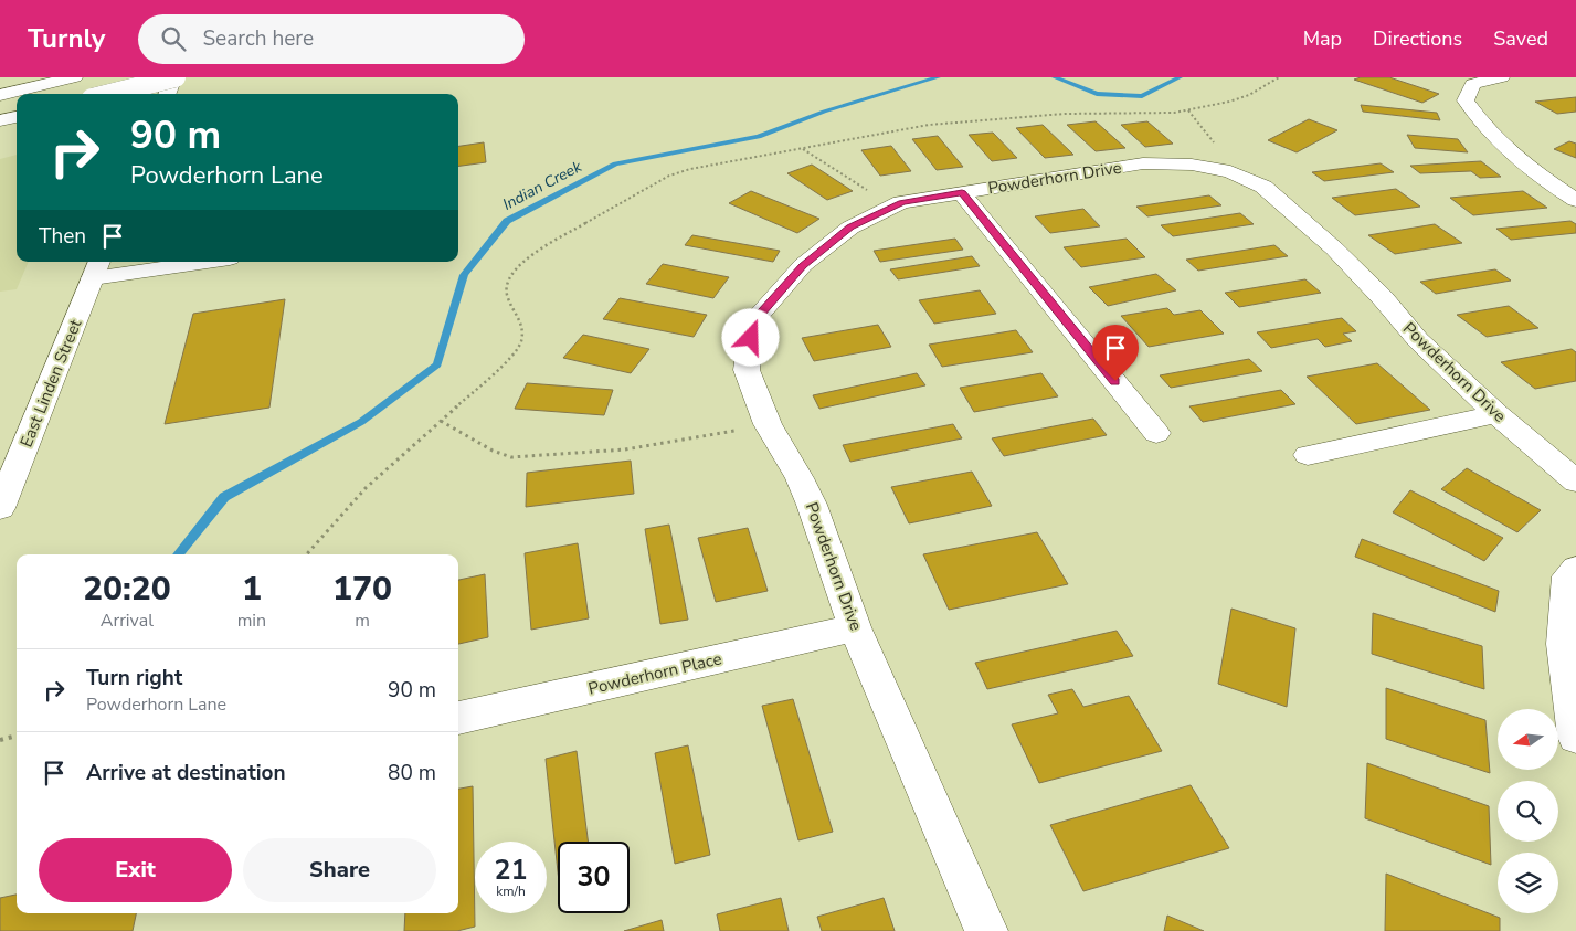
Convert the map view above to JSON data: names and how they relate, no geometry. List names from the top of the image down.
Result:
{
  "streets": {
    "main road": ["Powderhorn Drive", "East Linden Street", "Powderhorn Place"]
  },
  "crossings": [
    ["Powderhorn Drive", "Powderhorn Place"]
  ],
  "water": ["Indian Creek"],
  "north": "left",
  "page": {
    "header": "Turnly",
    "search": "Search here",
    "nav": ["Map", "Directions", "Saved"],
    "turn": ["90 m", "Powderhorn Lane"],
    "then": "Then",
    "eta": [
      "20:20",
      "Arrival",
      "1",
      "min",
      "170",
      "m"
    ],
    "list": [
      {
        "name": "Turn right",
        "note": "Powderhorn Lane",
        "value": "90 m"
      },
      {
        "name": "Arrive at destination",
        "value": "80 m"
      }
    ],
    "buttons": ["Exit", "Share"],
    "speed": "21 km/h",
    "limit": "30"
  }
}
